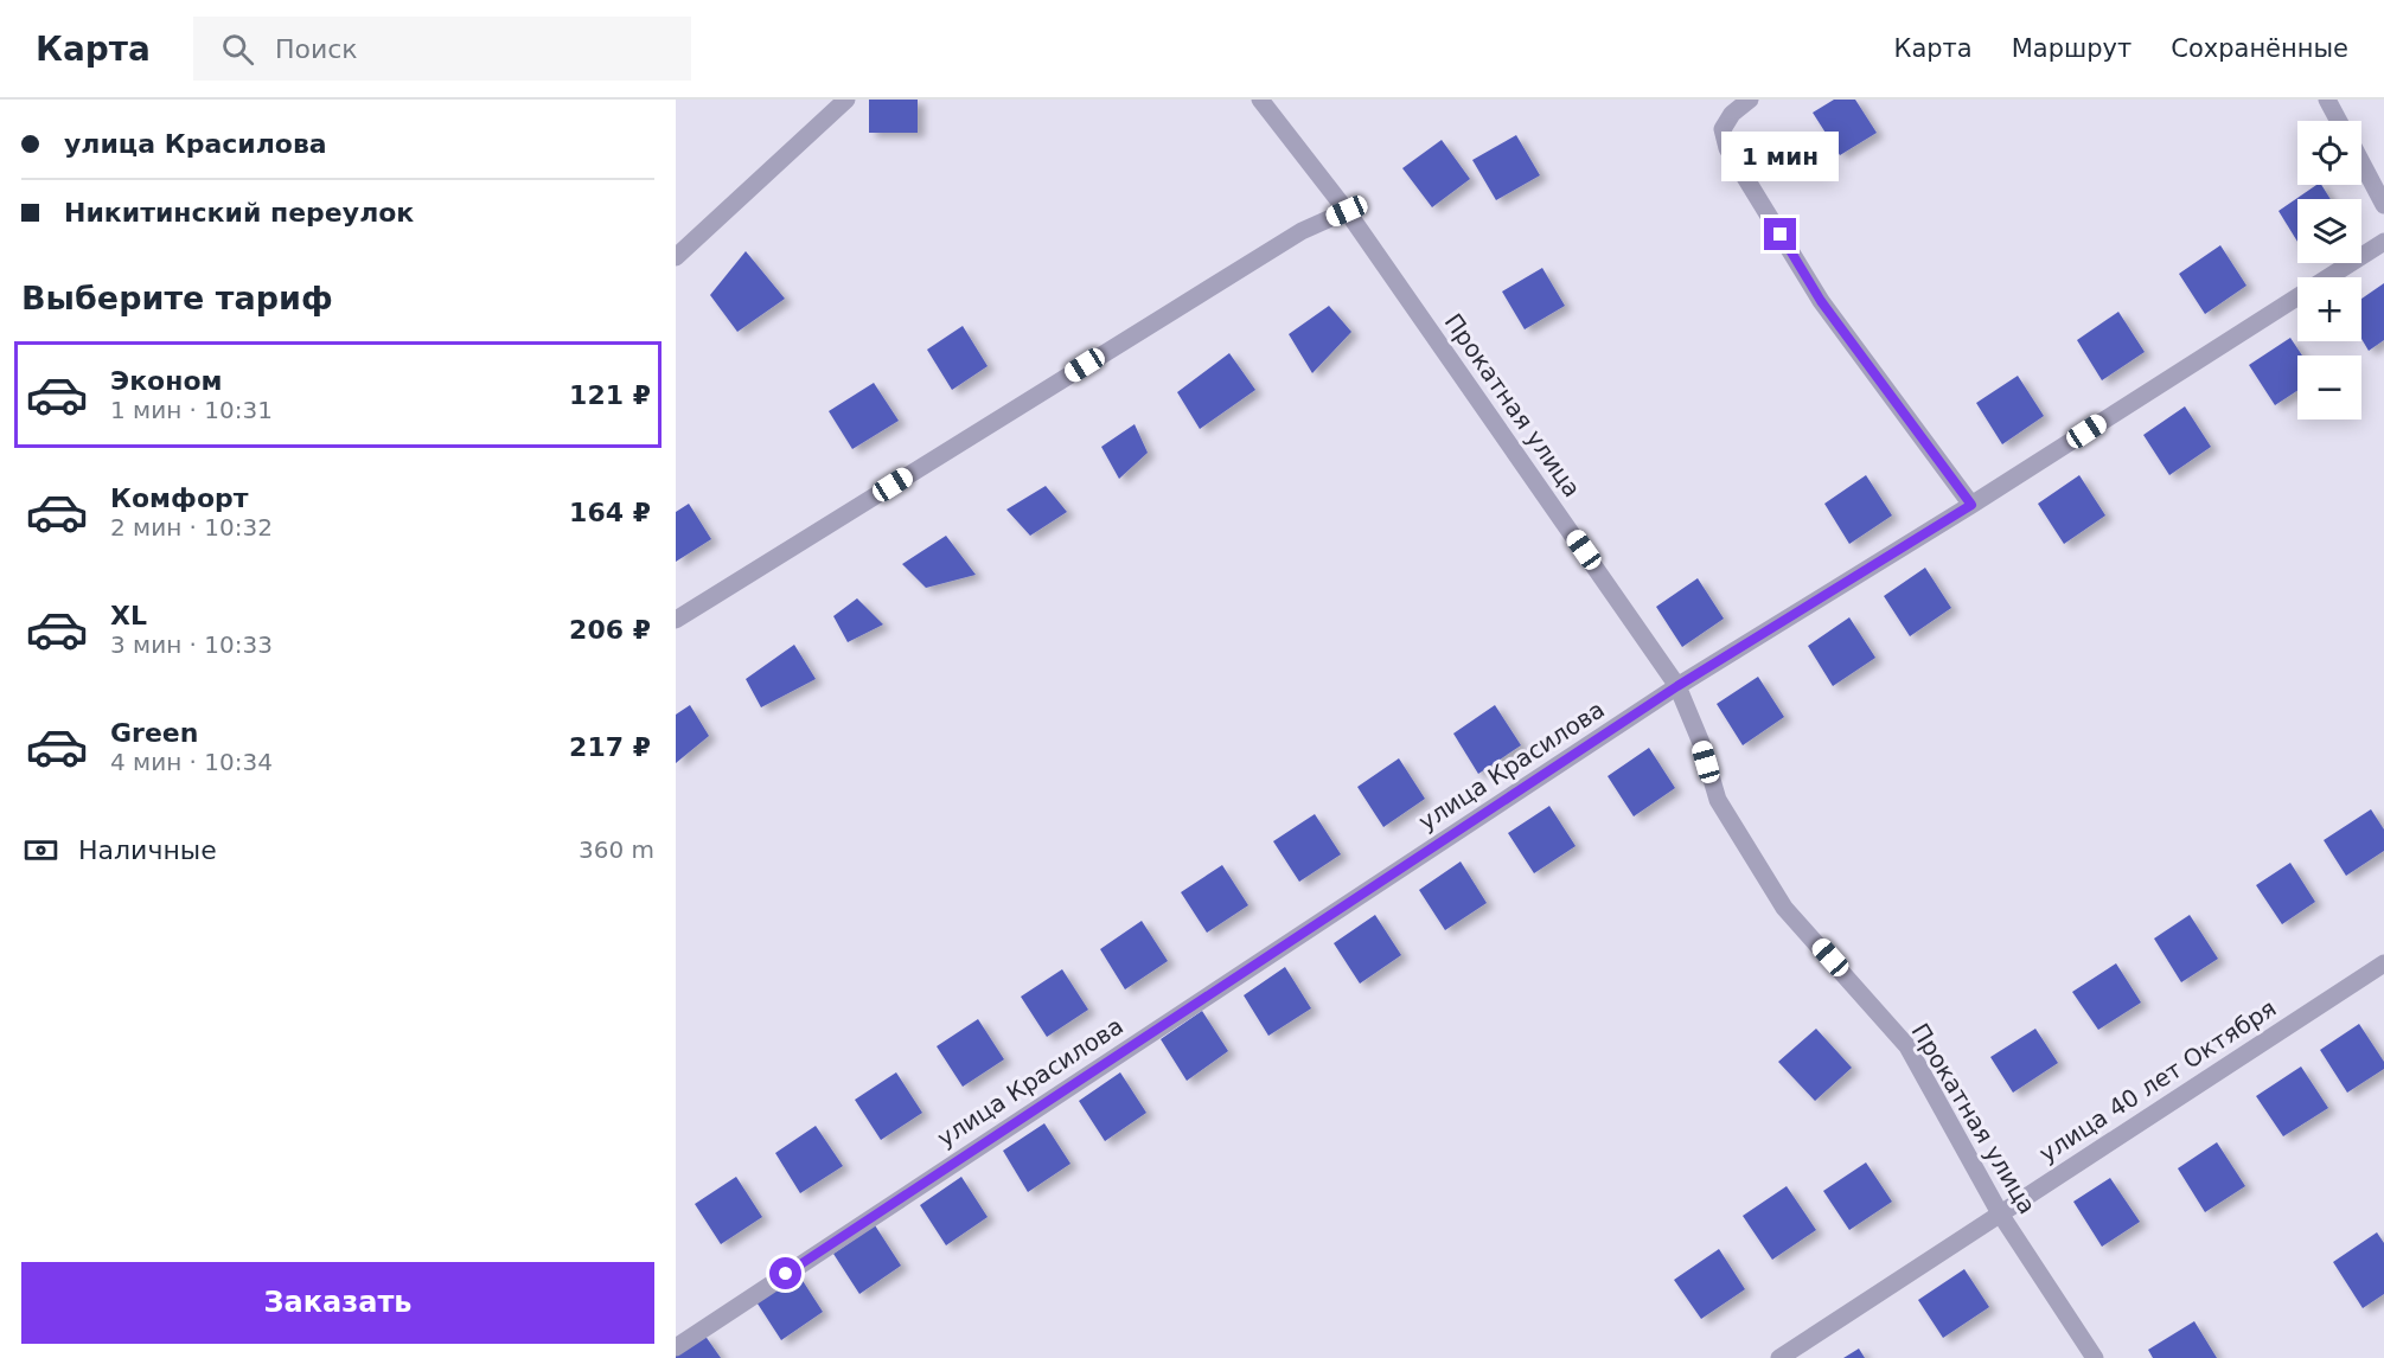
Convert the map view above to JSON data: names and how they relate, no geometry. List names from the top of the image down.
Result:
{
  "streets": {
    "street": ["Прокатная улица", "улица Красилова", "улица 40 лет Октября"]
  },
  "crossings": [
    ["Прокатная улица", "улица Красилова"],
    ["Прокатная улица", "улица 40 лет Октября"]
  ],
  "page": {
    "header": "Карта",
    "search": "Поиск",
    "nav": ["Карта", "Маршрут", "Сохранённые"],
    "banner": ["улица Красилова", "Никитинский переулок"],
    "map_buttons": ["+", "−"],
    "bubble": "1 мин",
    "heading": "Выберите тариф",
    "list": [
      {
        "name": "Эконом",
        "note": "1 мин · 10:31",
        "value": "121 ₽"
      },
      {
        "name": "Комфорт",
        "note": "2 мин · 10:32",
        "value": "164 ₽"
      },
      {
        "name": "XL",
        "note": "3 мин · 10:33",
        "value": "206 ₽"
      },
      {
        "name": "Green",
        "note": "4 мин · 10:34",
        "value": "217 ₽"
      }
    ],
    "pay": ["Наличные", "360 m"],
    "buttons": "Заказать"
  }
}
